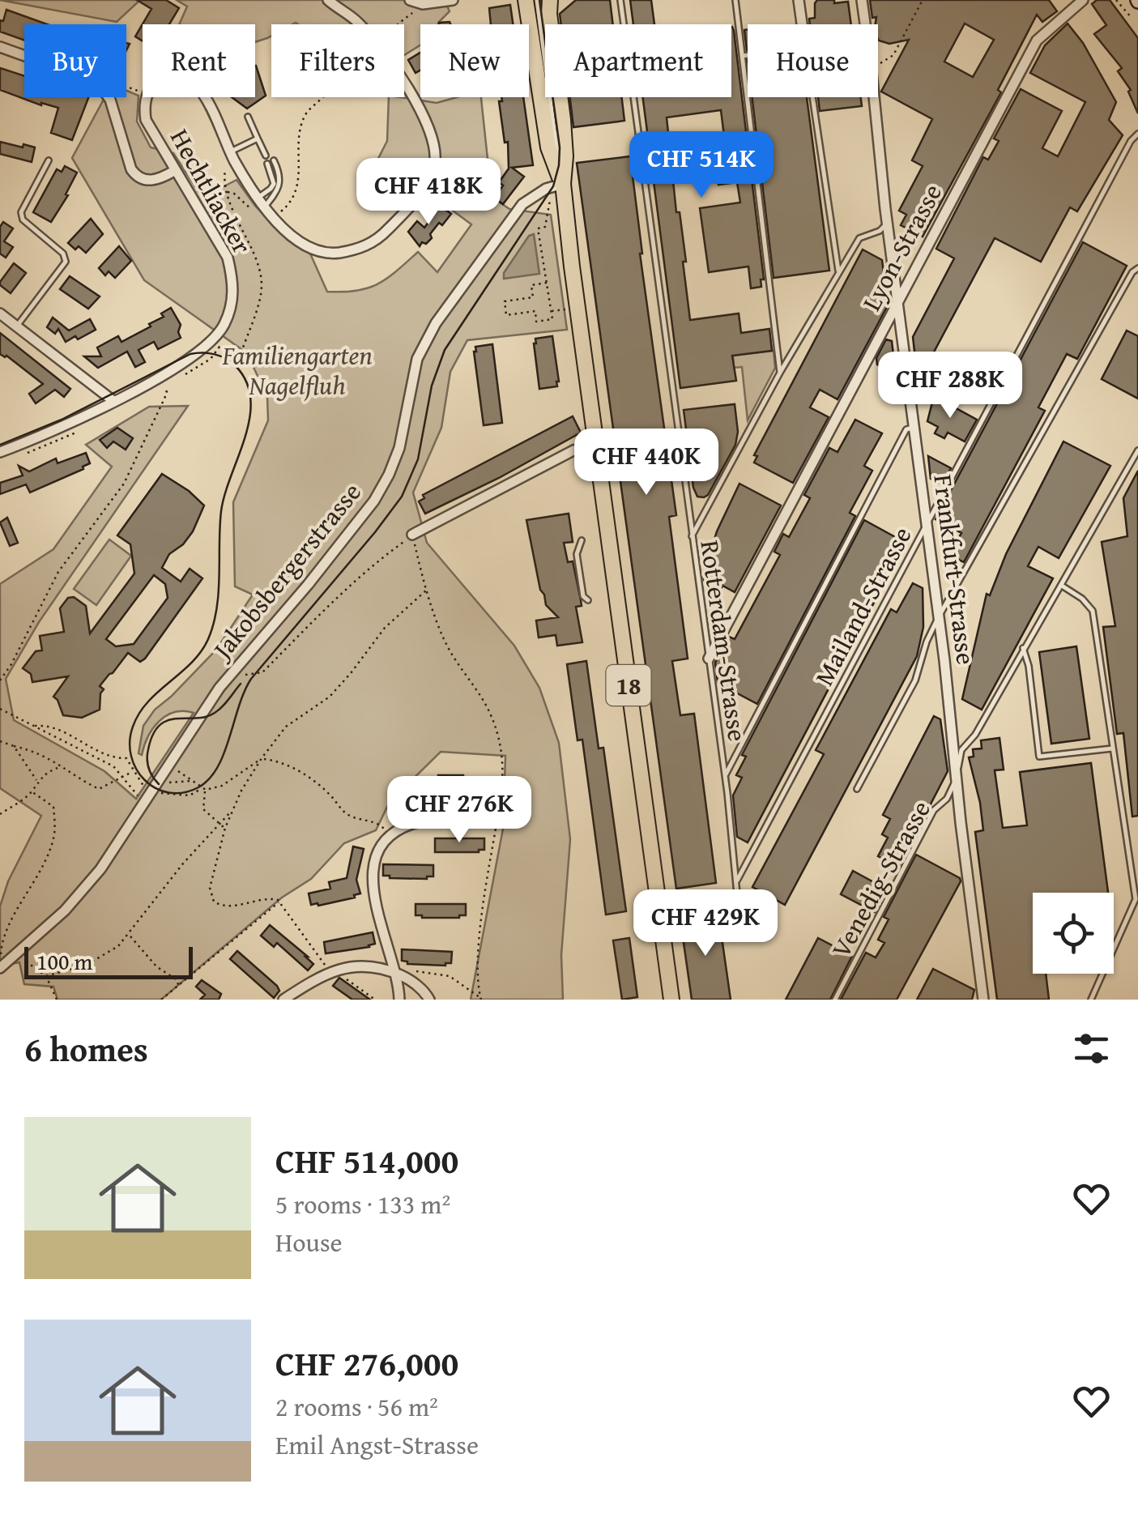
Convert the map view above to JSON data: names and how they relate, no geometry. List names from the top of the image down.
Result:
{
  "streets": {
    "main road": ["18"],
    "street": [
      "Hechtliacker",
      "Lyon-Strasse",
      "Frankfurt-Strasse",
      "Jakobsbergerstrasse"
    ],
    "lane": ["Mailand-Strasse", "Rotterdam-Strasse", "Venedig-Strasse"]
  },
  "crossings": [
    ["Lyon-Strasse", "Frankfurt-Strasse"],
    ["Lyon-Strasse", "Rotterdam-Strasse"],
    ["Frankfurt-Strasse", "Mailand-Strasse"],
    ["Frankfurt-Strasse", "Venedig-Strasse"],
    ["Jakobsbergerstrasse", "18"],
    ["Mailand-Strasse", "Rotterdam-Strasse"]
  ],
  "parks": ["Familiengarten Nagelfluh"],
  "scale_bar": "100 m",
  "page": {
    "chip": [
      "Buy",
      "Rent",
      "Filters",
      "New",
      "Apartment",
      "House"
    ],
    "price": [
      "CHF 514K",
      "CHF 418K",
      "CHF 288K",
      "CHF 440K",
      "CHF 276K",
      "CHF 429K"
    ],
    "scale": "100 m",
    "heading": "6 homes",
    "list": [
      {
        "name": "CHF 514,000",
        "note": "5 rooms · 133 m² · House"
      },
      {
        "name": "CHF 276,000",
        "note": "2 rooms · 56 m² · Emil Angst-Strasse"
      }
    ]
  }
}
